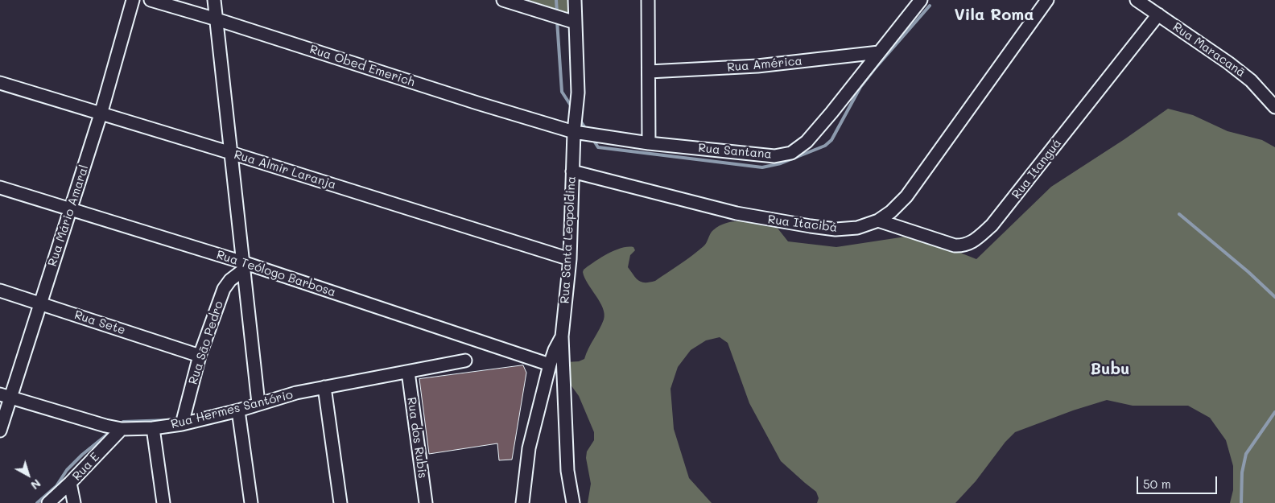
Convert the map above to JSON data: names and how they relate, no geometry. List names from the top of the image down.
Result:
{
  "streets": {
    "street": [
      "Rua Maracanã",
      "Rua América",
      "Rua Obed Emerich",
      "Rua Santana",
      "Rua Itanguá",
      "Rua Almir Laranja",
      "Rua Mário Amaral",
      "Rua Itacibá",
      "Rua Santa Leopoldina",
      "Rua Teólogo Barbosa",
      "Rua Sete",
      "Rua São Pedro",
      "Rua Hermes Santório",
      "Rua dos Rubis",
      "Rua E"
    ]
  },
  "crossings": [
    ["Rua Maracanã", "Rua Itanguá"],
    ["Rua América", "Rua Santana"],
    ["Rua Obed Emerich", "Rua Santana"],
    ["Rua Obed Emerich", "Rua Santa Leopoldina"],
    ["Rua Santana", "Rua Santa Leopoldina"],
    ["Rua Itanguá", "Rua Itacibá"],
    ["Rua Almir Laranja", "Rua Mário Amaral"],
    ["Rua Almir Laranja", "Rua Santa Leopoldina"],
    ["Rua Mário Amaral", "Rua Teólogo Barbosa"],
    ["Rua Mário Amaral", "Rua Sete"],
    ["Rua Mário Amaral", "Rua Hermes Santório"],
    ["Rua Itacibá", "Rua Santa Leopoldina"],
    ["Rua Teólogo Barbosa", "Rua São Pedro"],
    ["Rua Sete", "Rua São Pedro"],
    ["Rua São Pedro", "Rua Hermes Santório"],
    ["Rua Hermes Santório", "Rua dos Rubis"],
    ["Rua Hermes Santório", "Rua E"]
  ],
  "districts": ["Vila Roma", "Bubu"],
  "scale_bar": "50 m",
  "north": "bottom right"
}
